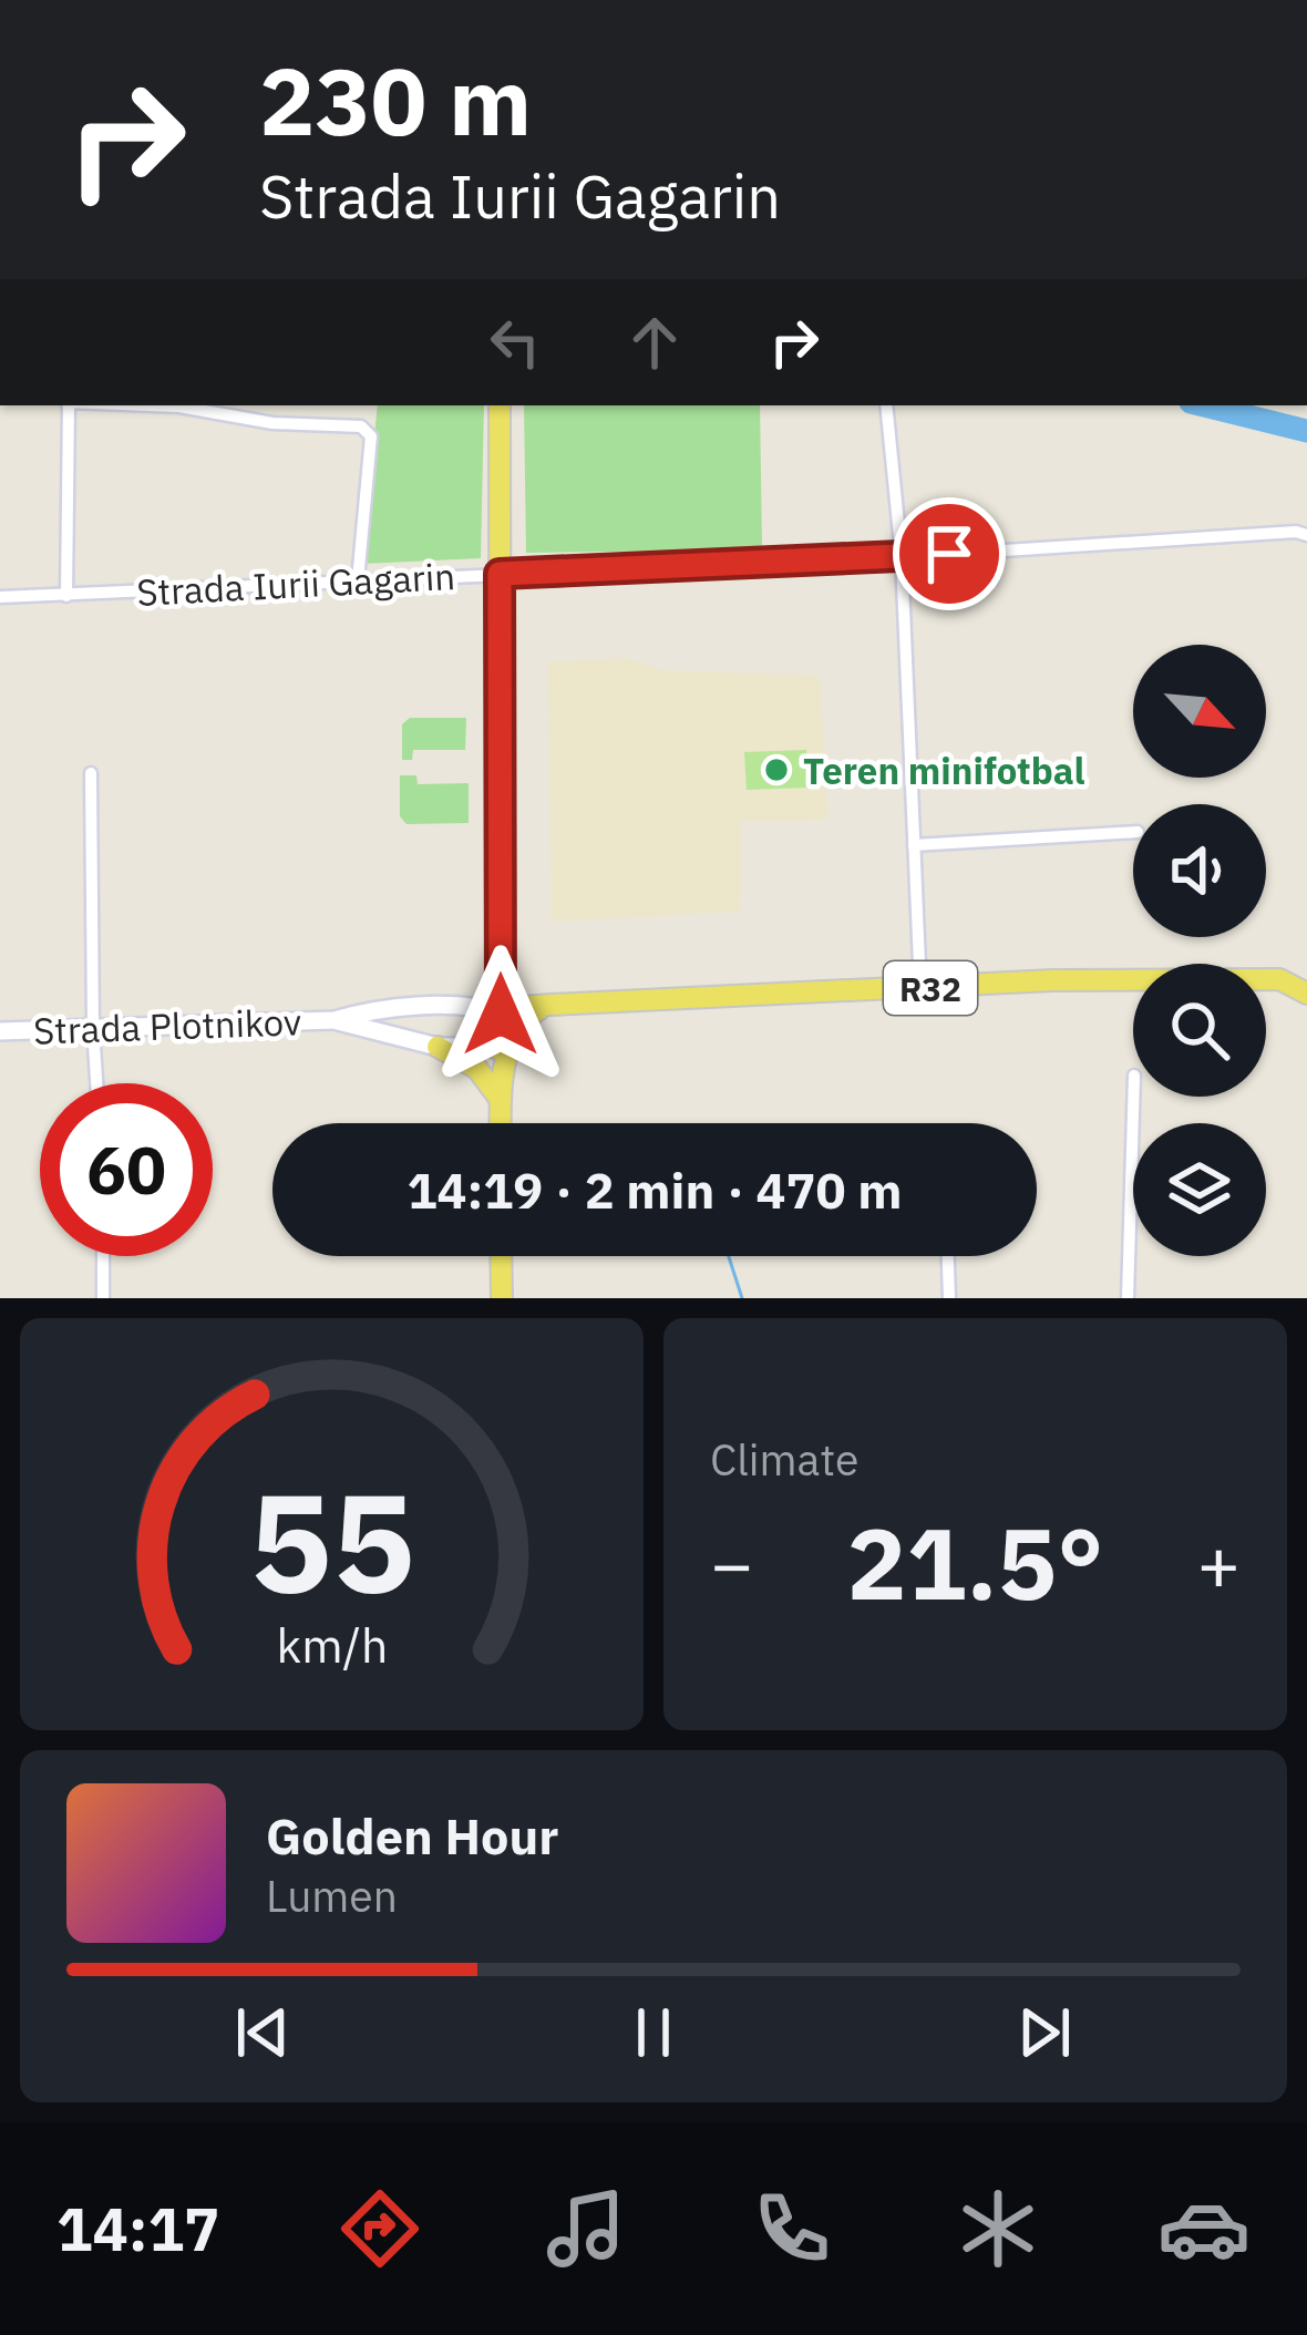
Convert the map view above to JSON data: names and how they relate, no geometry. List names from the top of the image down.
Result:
{
  "streets": {
    "main road": ["R32", "Strada Plotnikov"],
    "street": ["Strada Iurii Gagarin"]
  },
  "crossings": [
    ["R32", "Strada Plotnikov"]
  ],
  "places": ["Teren minifotbal"],
  "north": "bottom right",
  "page": {
    "turn": ["230 m", "Strada Iurii Gagarin"],
    "limit": "60",
    "trip": "14:19 · 2 min · 470 m",
    "tile": "Climate",
    "heat": ["−", "21.5°", "+"],
    "song": ["Golden Hour", "Lumen"],
    "tabs": "14:17",
    "gauge": ["55", "km/h"]
  }
}
